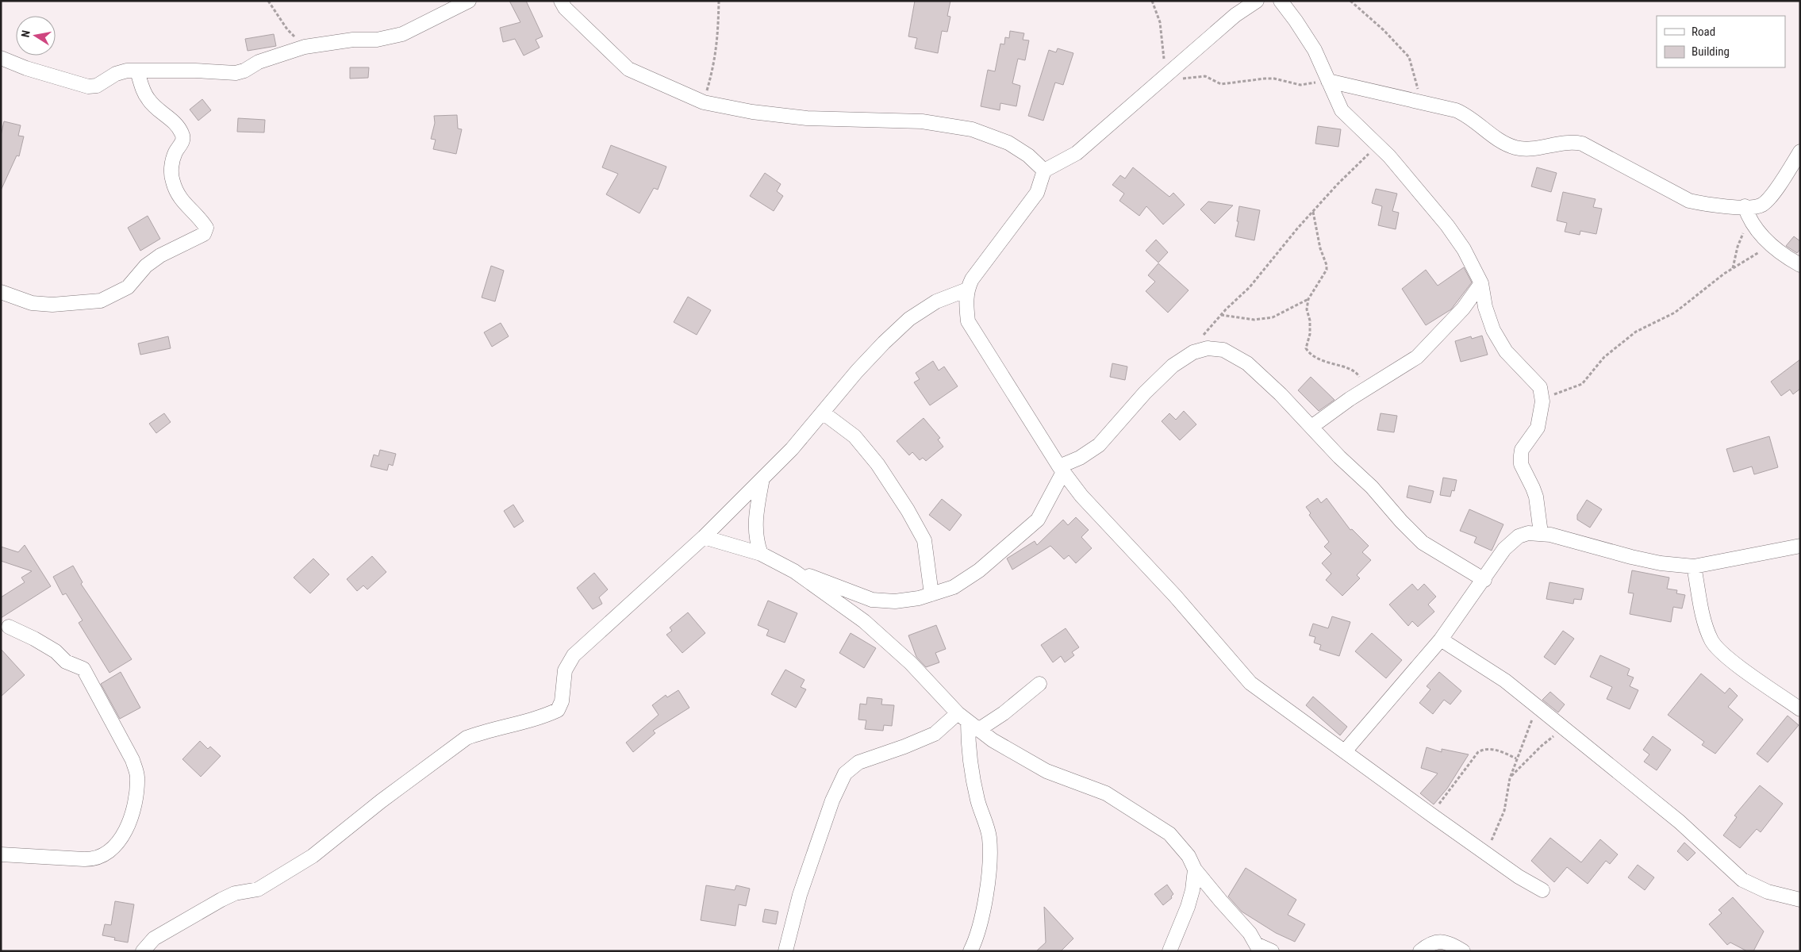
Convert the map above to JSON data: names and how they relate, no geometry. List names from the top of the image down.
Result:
{
  "legend": ["Road", "Building"],
  "north": "left"
}
